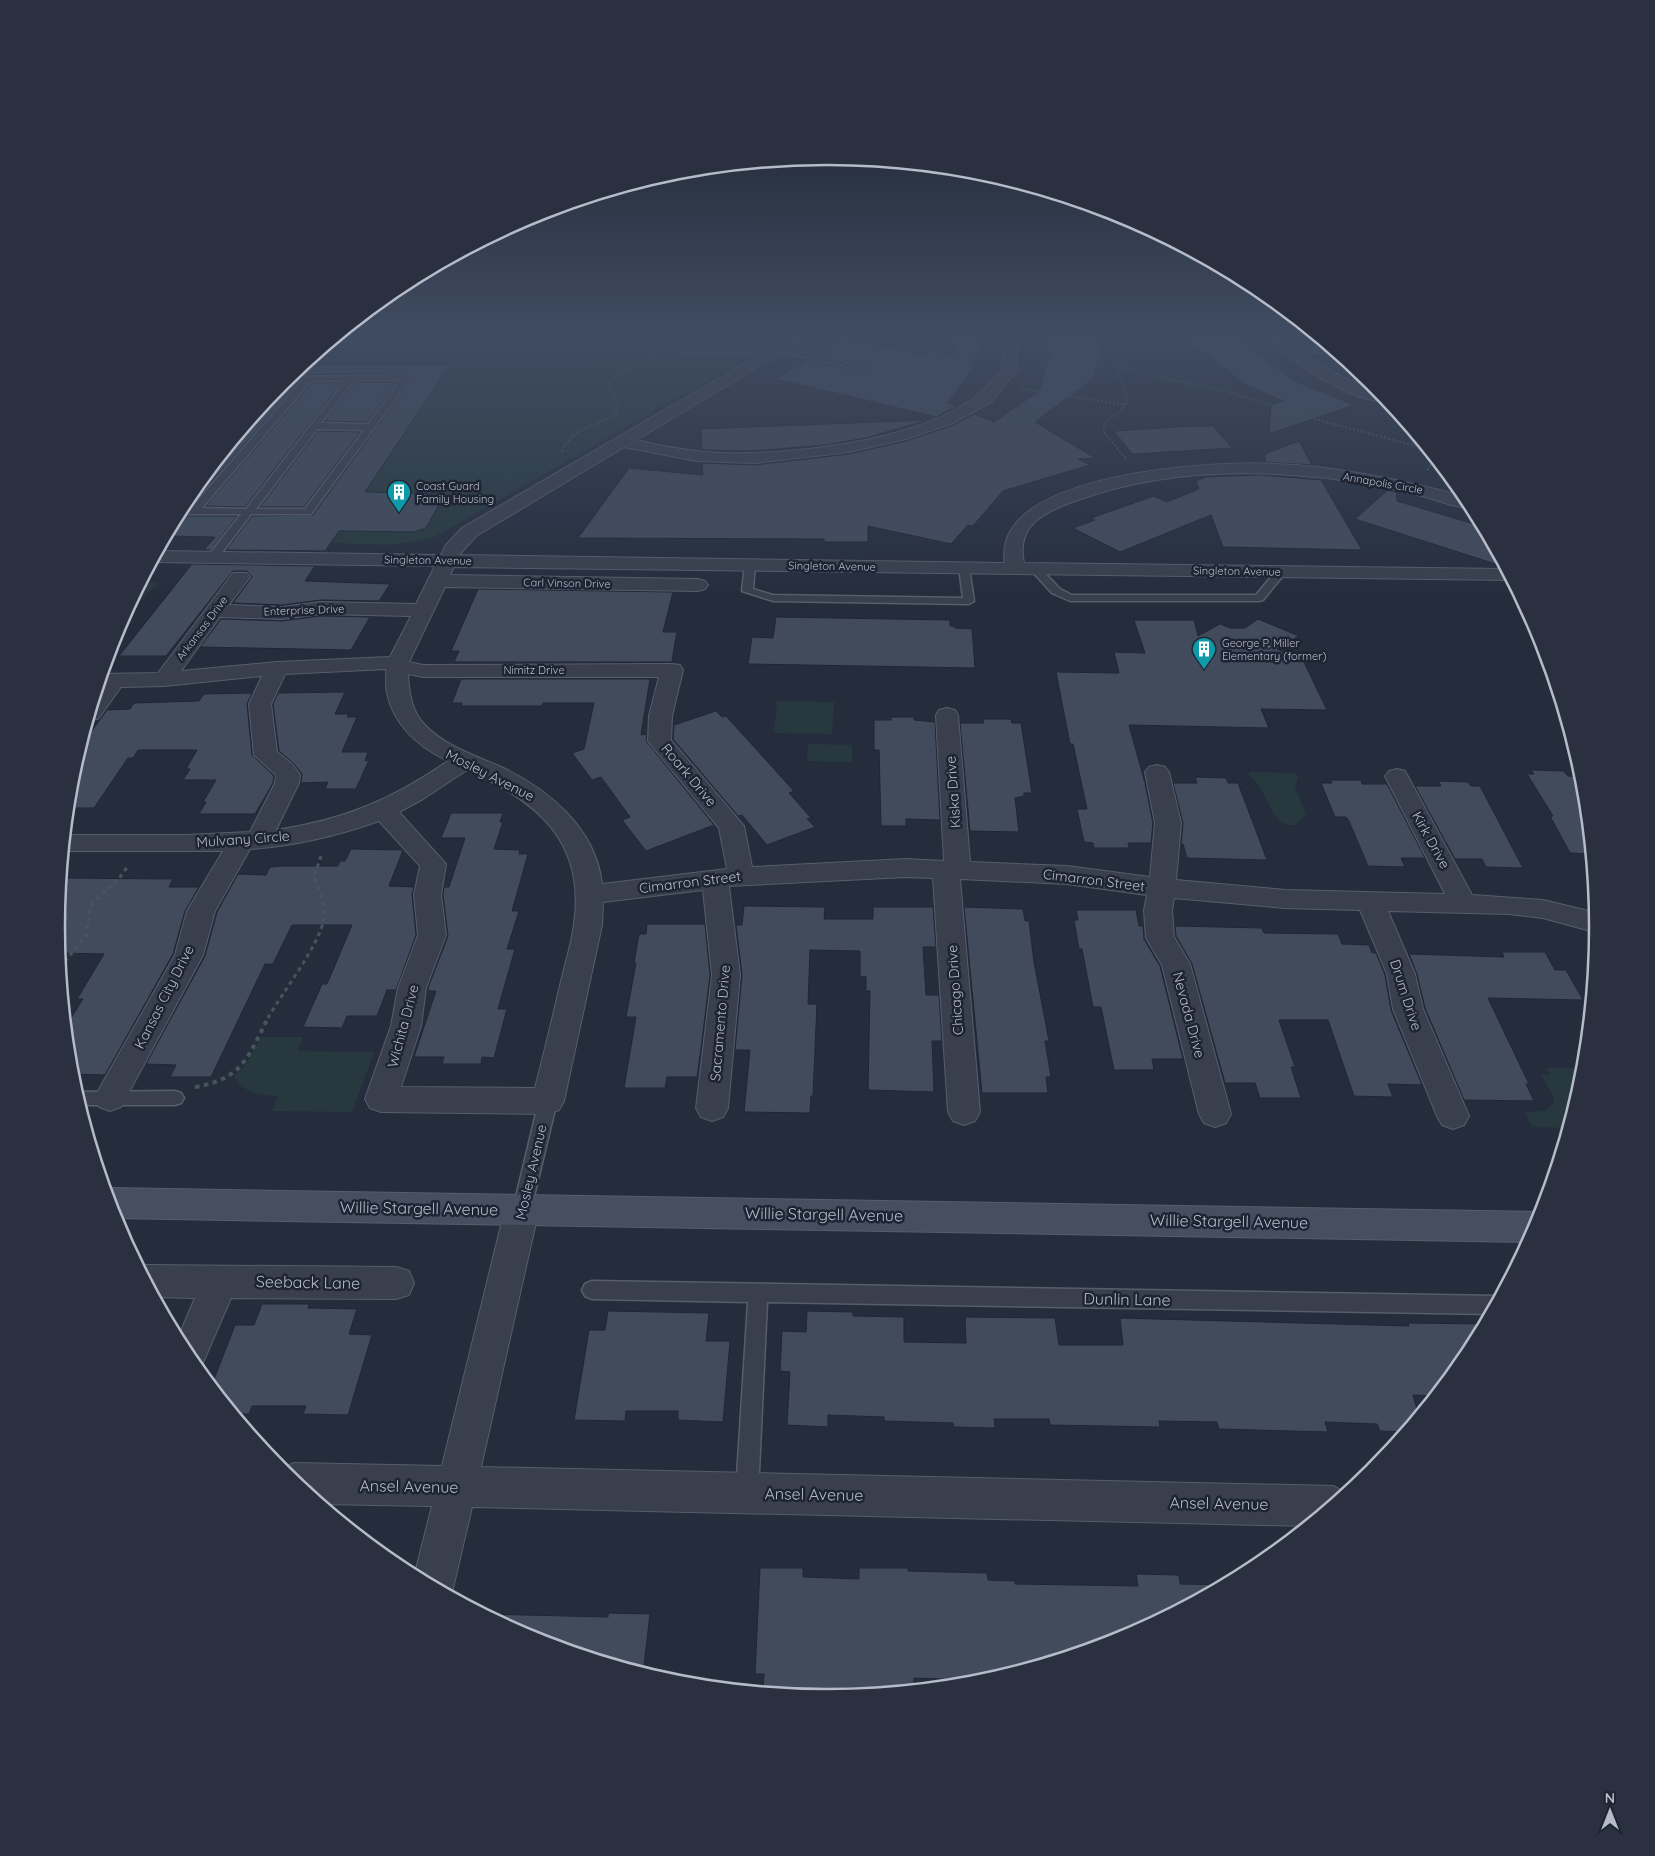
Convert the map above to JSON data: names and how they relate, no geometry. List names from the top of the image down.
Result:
{
  "streets": {
    "street": [
      "Annapolis Circle",
      "Singleton Avenue",
      "Carl Vinson Drive",
      "Enterprise Drive",
      "Arkansas Drive",
      "Nimitz Drive",
      "Mosley Avenue",
      "Roark Drive",
      "Kiska Drive",
      "Mulvany Circle",
      "Kirk Drive",
      "Cimarron Street",
      "Chicago Drive",
      "Drum Drive",
      "Kansas City Drive",
      "Nevada Drive",
      "Sacramento Drive",
      "Wichita Drive",
      "Willie Stargell Avenue",
      "Seeback Lane",
      "Ansel Avenue"
    ],
    "lane": ["Dunlin Lane"]
  },
  "crossings": [
    ["Annapolis Circle", "Singleton Avenue"],
    ["Singleton Avenue", "Mosley Avenue"],
    ["Carl Vinson Drive", "Mosley Avenue"],
    ["Enterprise Drive", "Arkansas Drive"],
    ["Enterprise Drive", "Mosley Avenue"],
    ["Nimitz Drive", "Mosley Avenue"],
    ["Nimitz Drive", "Roark Drive"],
    ["Mosley Avenue", "Mulvany Circle"],
    ["Mosley Avenue", "Cimarron Street"],
    ["Mosley Avenue", "Wichita Drive"],
    ["Mosley Avenue", "Willie Stargell Avenue"],
    ["Mosley Avenue", "Ansel Avenue"],
    ["Roark Drive", "Cimarron Street"],
    ["Roark Drive", "Sacramento Drive"],
    ["Kiska Drive", "Cimarron Street"],
    ["Kiska Drive", "Chicago Drive"],
    ["Mulvany Circle", "Kansas City Drive"],
    ["Mulvany Circle", "Wichita Drive"],
    ["Kirk Drive", "Cimarron Street"],
    ["Cimarron Street", "Chicago Drive"],
    ["Cimarron Street", "Drum Drive"],
    ["Cimarron Street", "Nevada Drive"],
    ["Cimarron Street", "Sacramento Drive"]
  ],
  "places": {
    "building": ["Coast Guard Family Housing", "George P. Miller Elementary (former)"]
  },
  "north": "top"
}
